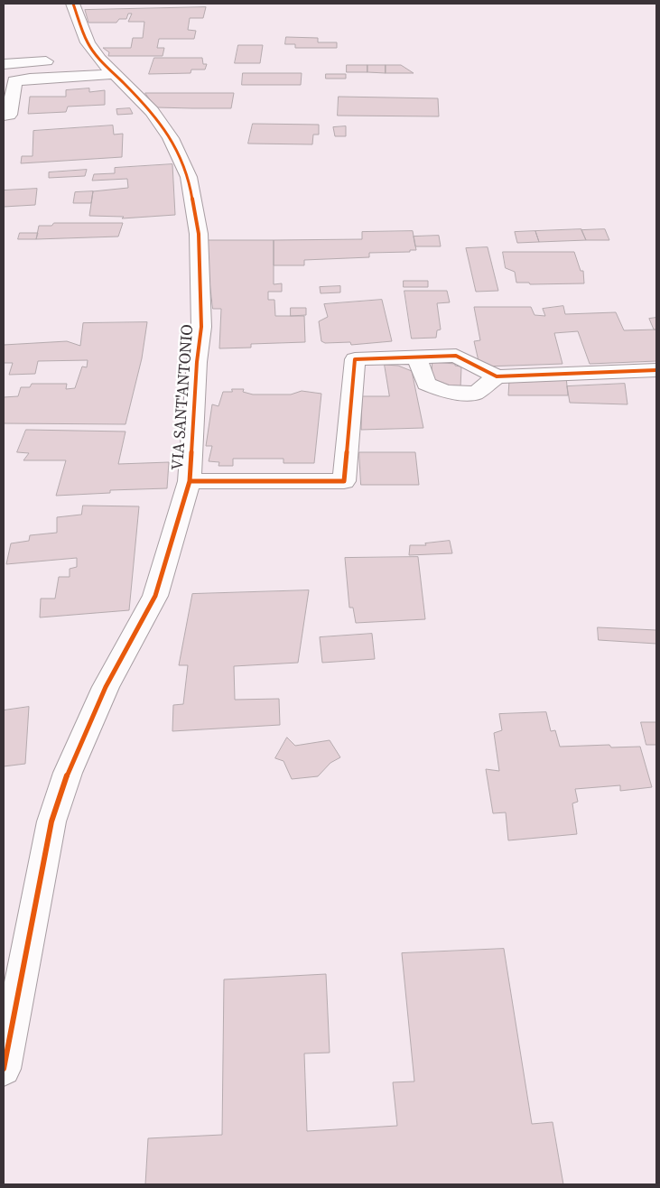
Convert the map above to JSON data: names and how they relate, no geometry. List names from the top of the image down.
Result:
{
  "streets": {
    "street": ["VIA SANT'ANTONIO"]
  }
}
